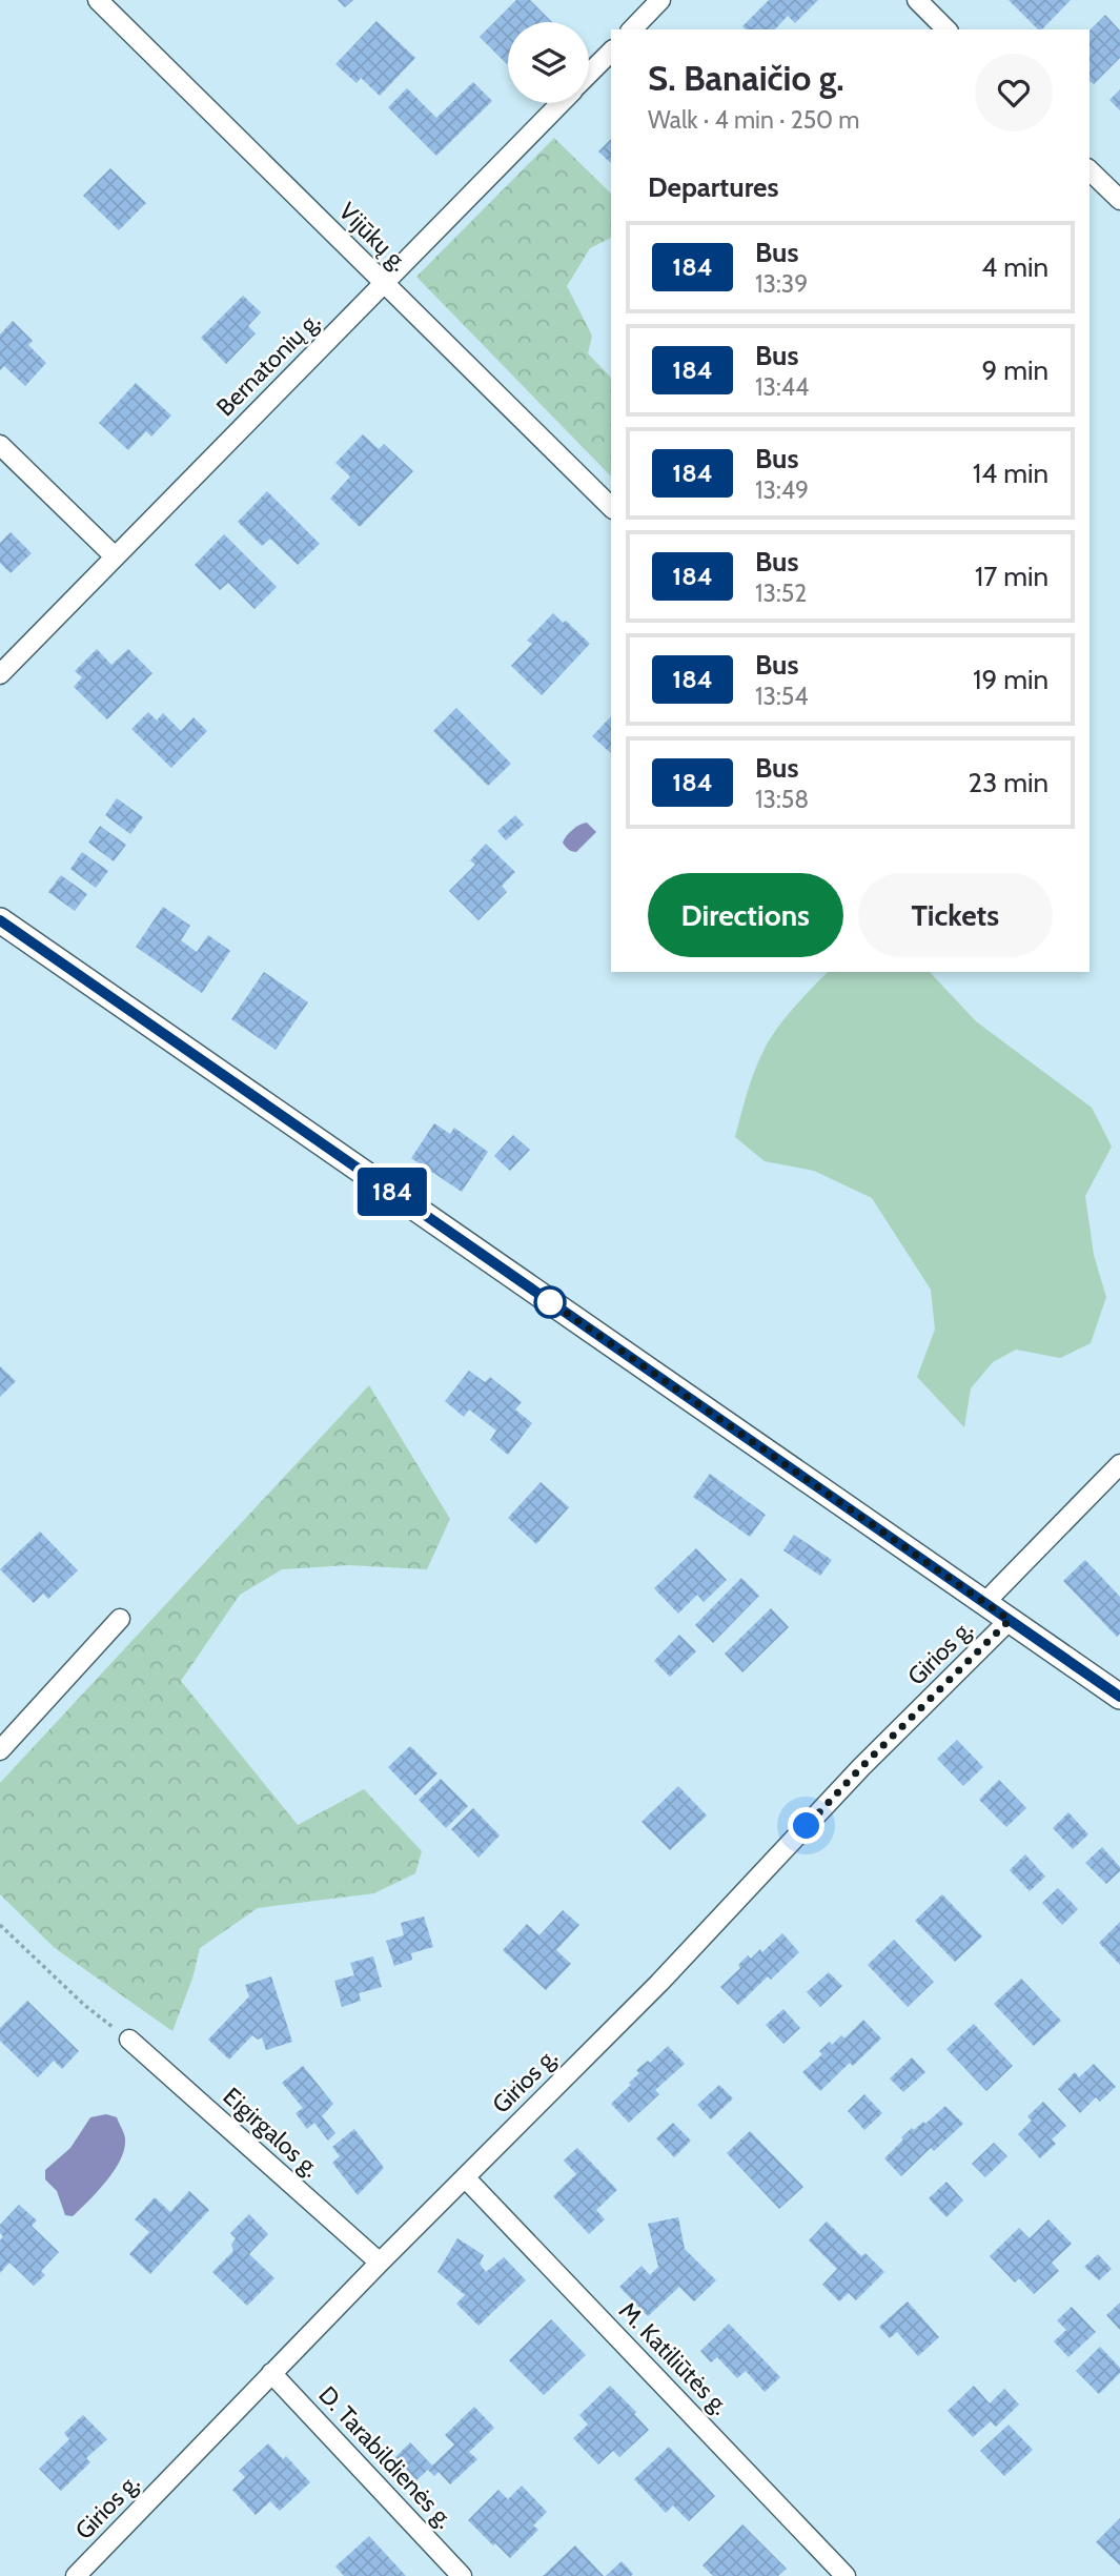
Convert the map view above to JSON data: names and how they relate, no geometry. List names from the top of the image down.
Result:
{
  "streets": {
    "street": [
      "Vijūkų g.",
      "Bernatonių g.",
      "Girios g.",
      "Eigirgalos g.",
      "M. Katiliūtės g.",
      "D. Tarabildienės g."
    ]
  },
  "crossings": [
    ["Vijūkų g.", "Bernatonių g."],
    ["Girios g.", "Eigirgalos g."],
    ["Girios g.", "M. Katiliūtės g."],
    ["Girios g.", "D. Tarabildienės g."]
  ],
  "lines": ["bus line 184"],
  "page": {
    "on_map": "184",
    "heading": [
      ["S. Banaičio g.", "Walk · 4 min · 250 m"],
      "Departures"
    ],
    "list": [
      {
        "mark": "184",
        "name": "Bus",
        "note": "13:39",
        "value": "4 min"
      },
      {
        "mark": "184",
        "name": "Bus",
        "note": "13:44",
        "value": "9 min"
      },
      {
        "mark": "184",
        "name": "Bus",
        "note": "13:49",
        "value": "14 min"
      },
      {
        "mark": "184",
        "name": "Bus",
        "note": "13:52",
        "value": "17 min"
      },
      {
        "mark": "184",
        "name": "Bus",
        "note": "13:54",
        "value": "19 min"
      },
      {
        "mark": "184",
        "name": "Bus",
        "note": "13:58",
        "value": "23 min"
      }
    ],
    "buttons": ["Directions", "Tickets"]
  }
}
